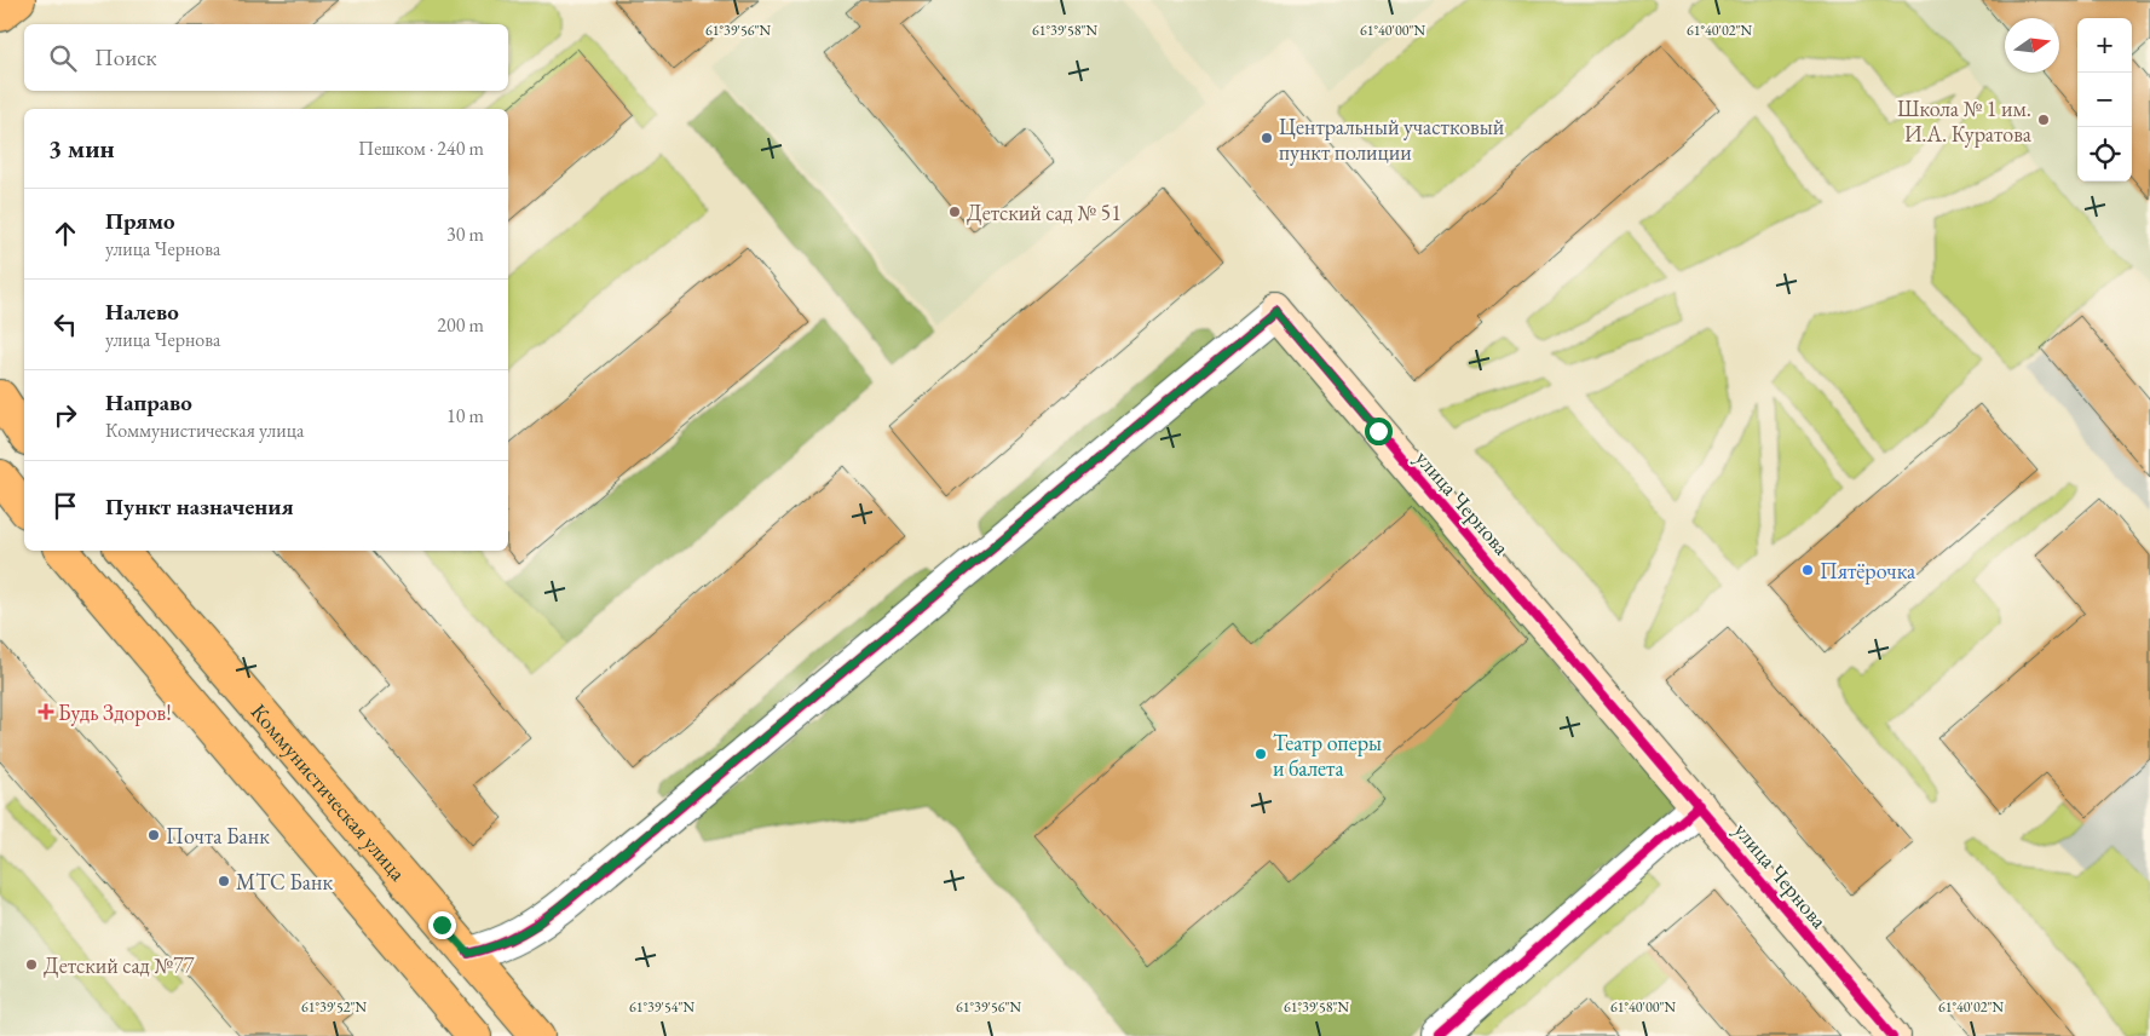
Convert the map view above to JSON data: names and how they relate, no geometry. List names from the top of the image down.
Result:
{
  "streets": {
    "main road": ["Коммунистическая улица"],
    "street": ["улица Чернова"]
  },
  "crossings": [
    ["улица Чернова", "Коммунистическая улица"]
  ],
  "places": {
    "other": [
      "Школа № 1 им. И.А. Куратова",
      "Центральный участковый пункт полиции",
      "Детский сад № 51",
      "Пятёрочка",
      "Театр оперы и балета",
      "Почта Банк",
      "МТС Банк",
      "Детский сад №77"
    ],
    "health": ["Будь Здоров!"]
  },
  "north": "right",
  "page": {
    "map_buttons": ["+", "−"],
    "search": "Поиск",
    "heading": ["3 мин", "Пешком · 240 m"],
    "list": [
      ["Прямо", "улица Чернова", "30 m"],
      ["Налево", "улица Чернова", "200 m"],
      ["Направо", "Коммунистическая улица", "10 m"],
      "Пункт назначения"
    ]
  },
  "coordinates": [
    "61°39'56\"N",
    "61°39'58\"N",
    "61°40'00\"N",
    "61°40'02\"N",
    "61°39'52\"N",
    "61°39'54\"N"
  ]
}
